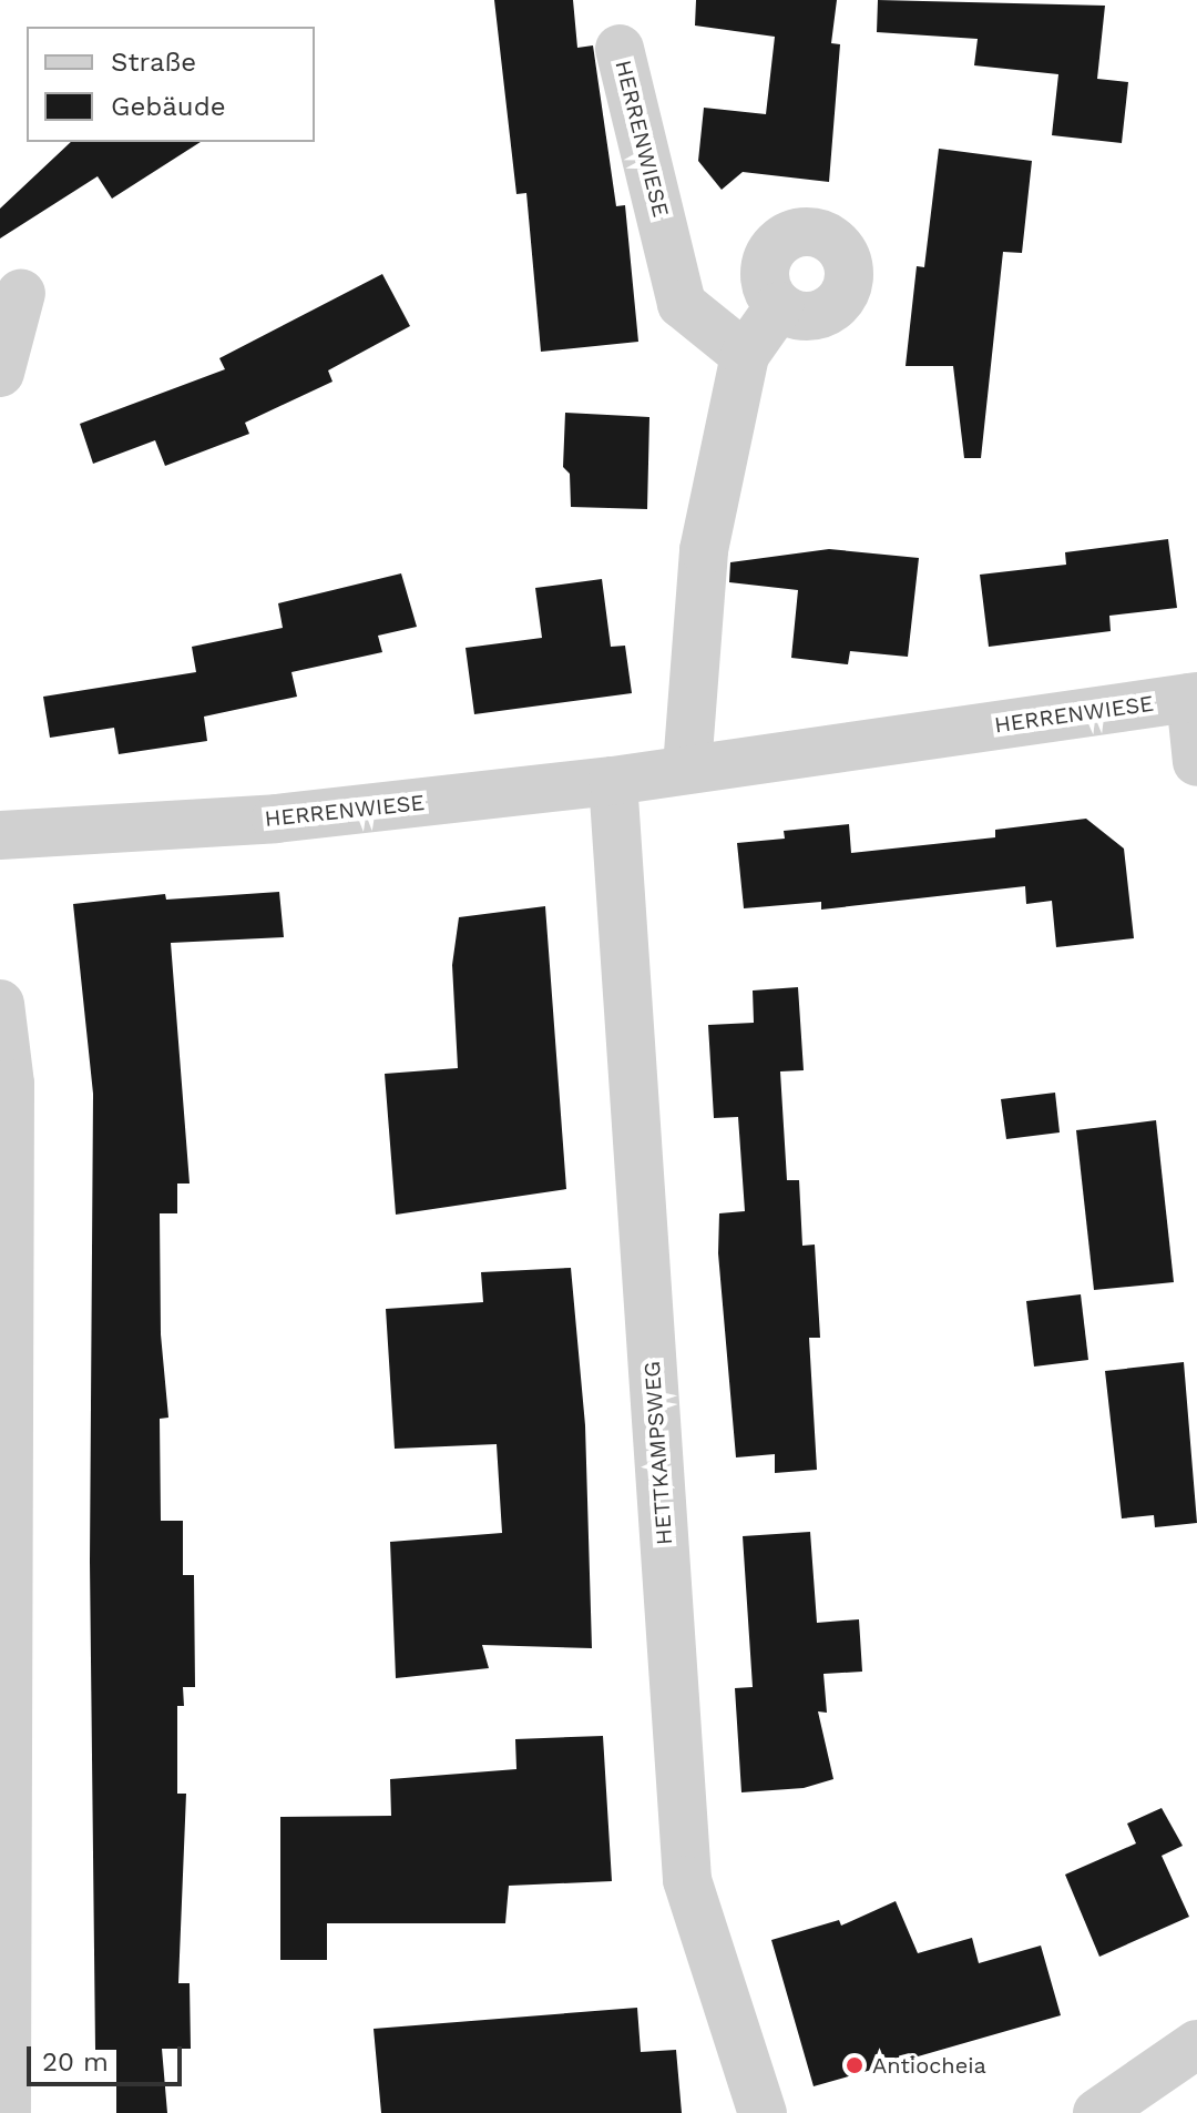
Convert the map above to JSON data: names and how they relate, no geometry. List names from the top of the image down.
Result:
{
  "streets": {
    "street": ["HERRENWIESE", "HETTKAMPSWEG"]
  },
  "crossings": [
    ["HERRENWIESE", "HETTKAMPSWEG"]
  ],
  "places": ["Antiocheia"],
  "legend": ["Straße", "Gebäude"],
  "scale_bar": "20 m"
}
